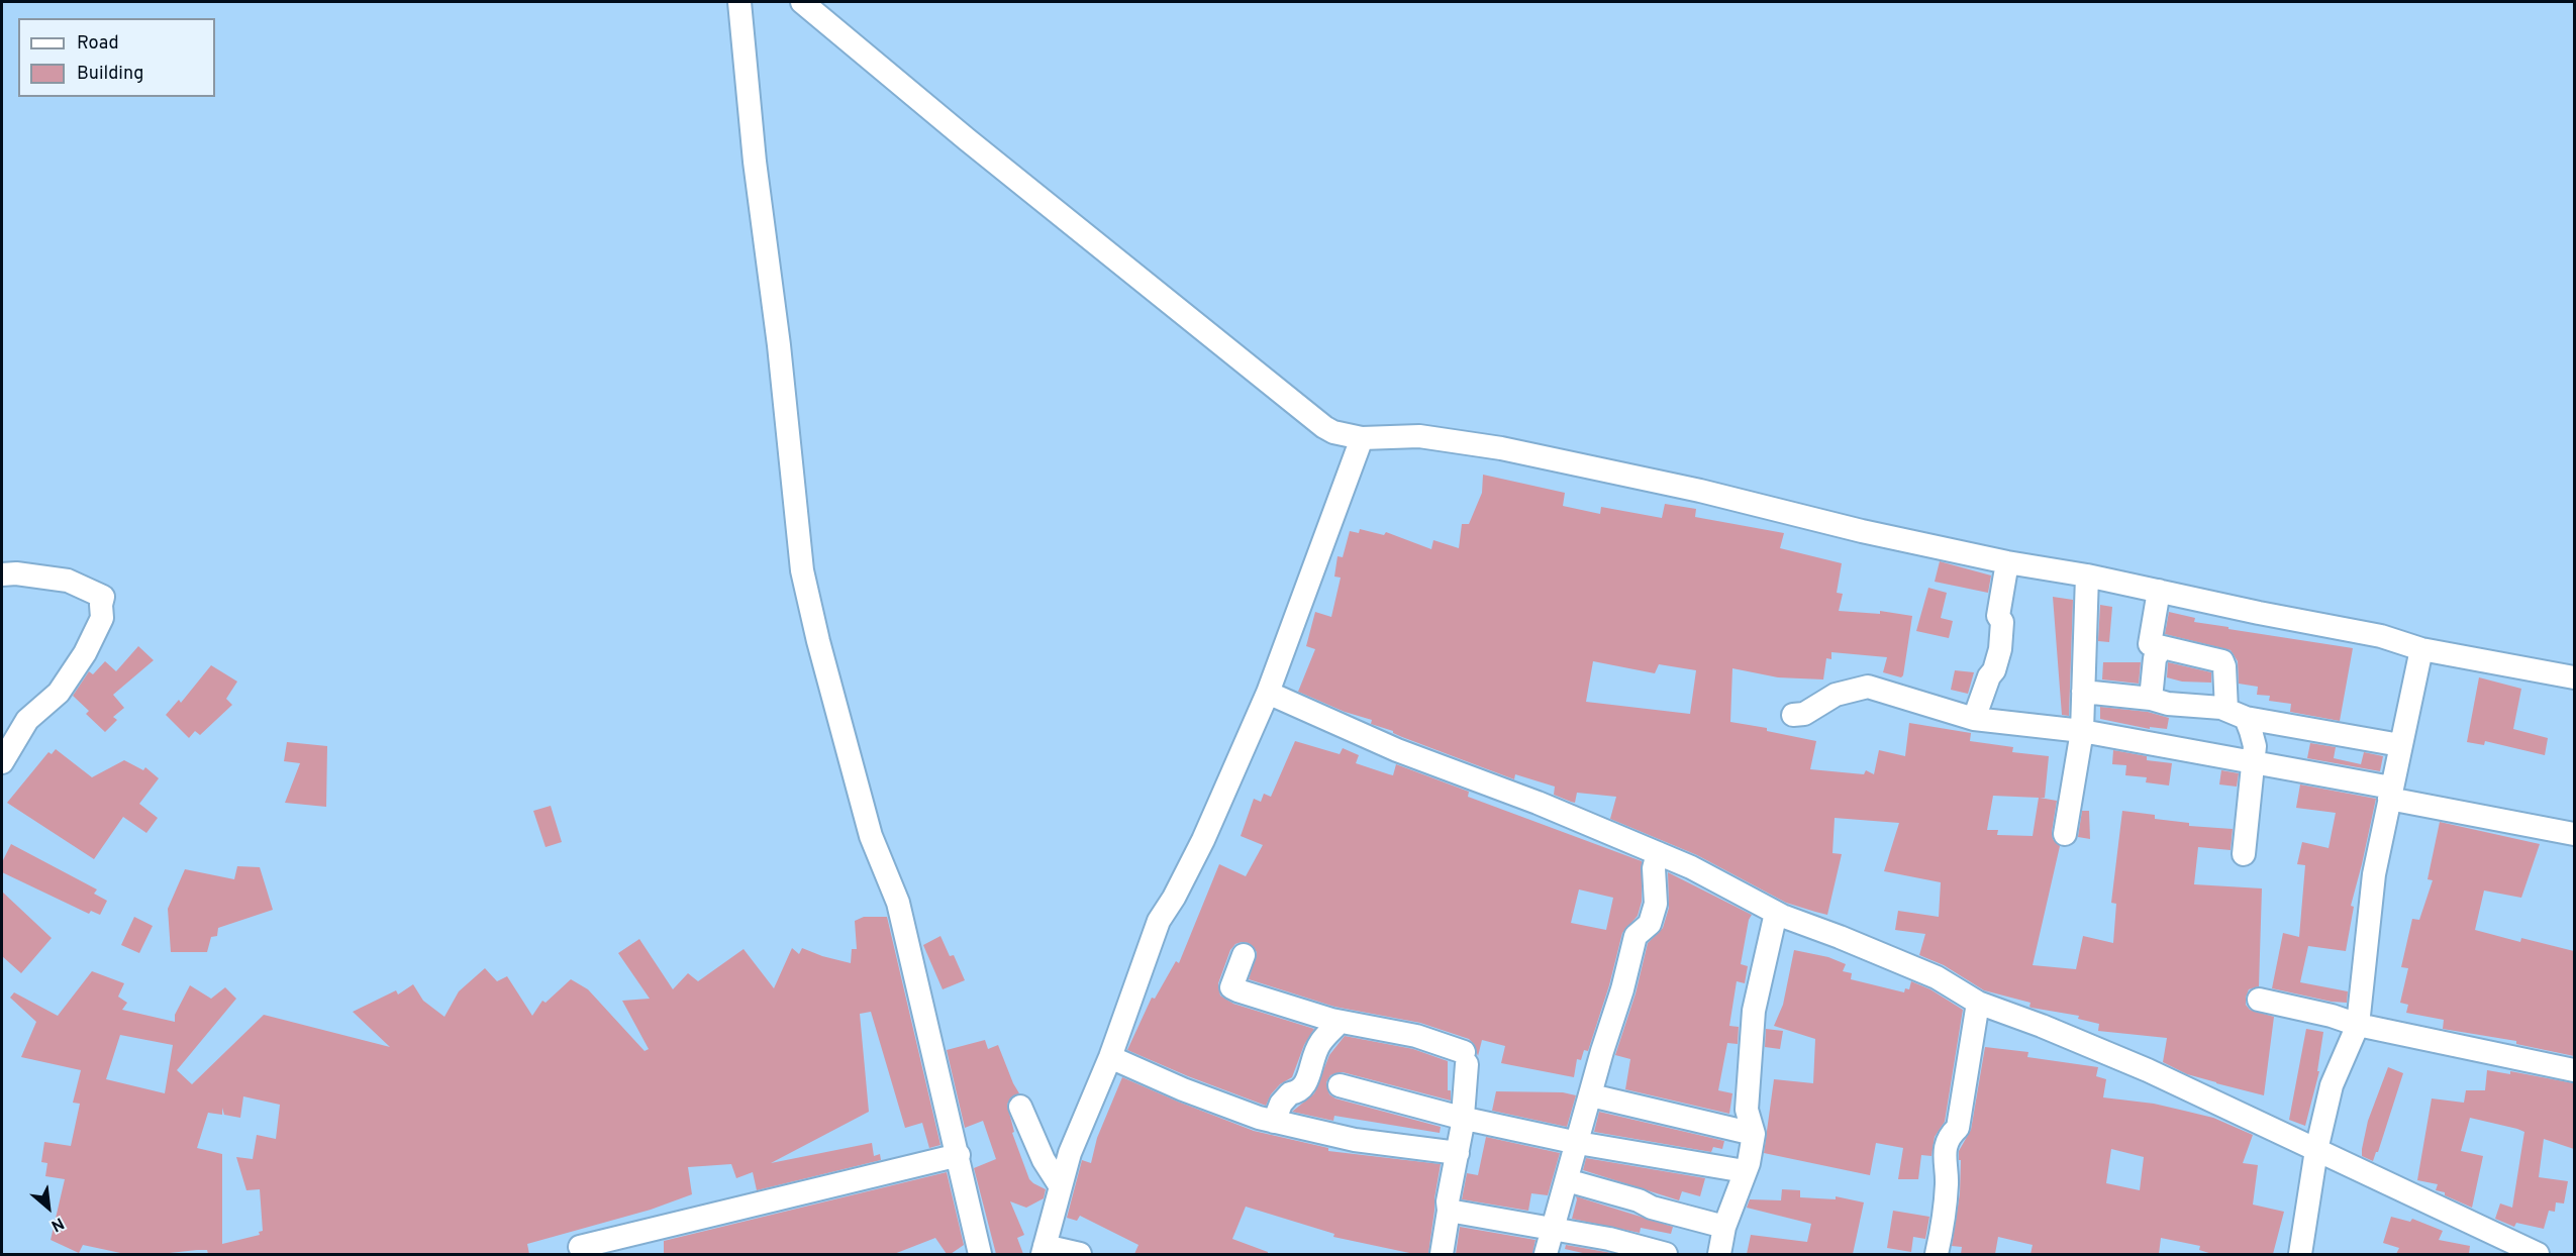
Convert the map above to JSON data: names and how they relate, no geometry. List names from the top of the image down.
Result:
{
  "legend": ["Road", "Building"],
  "north": "bottom right"
}
